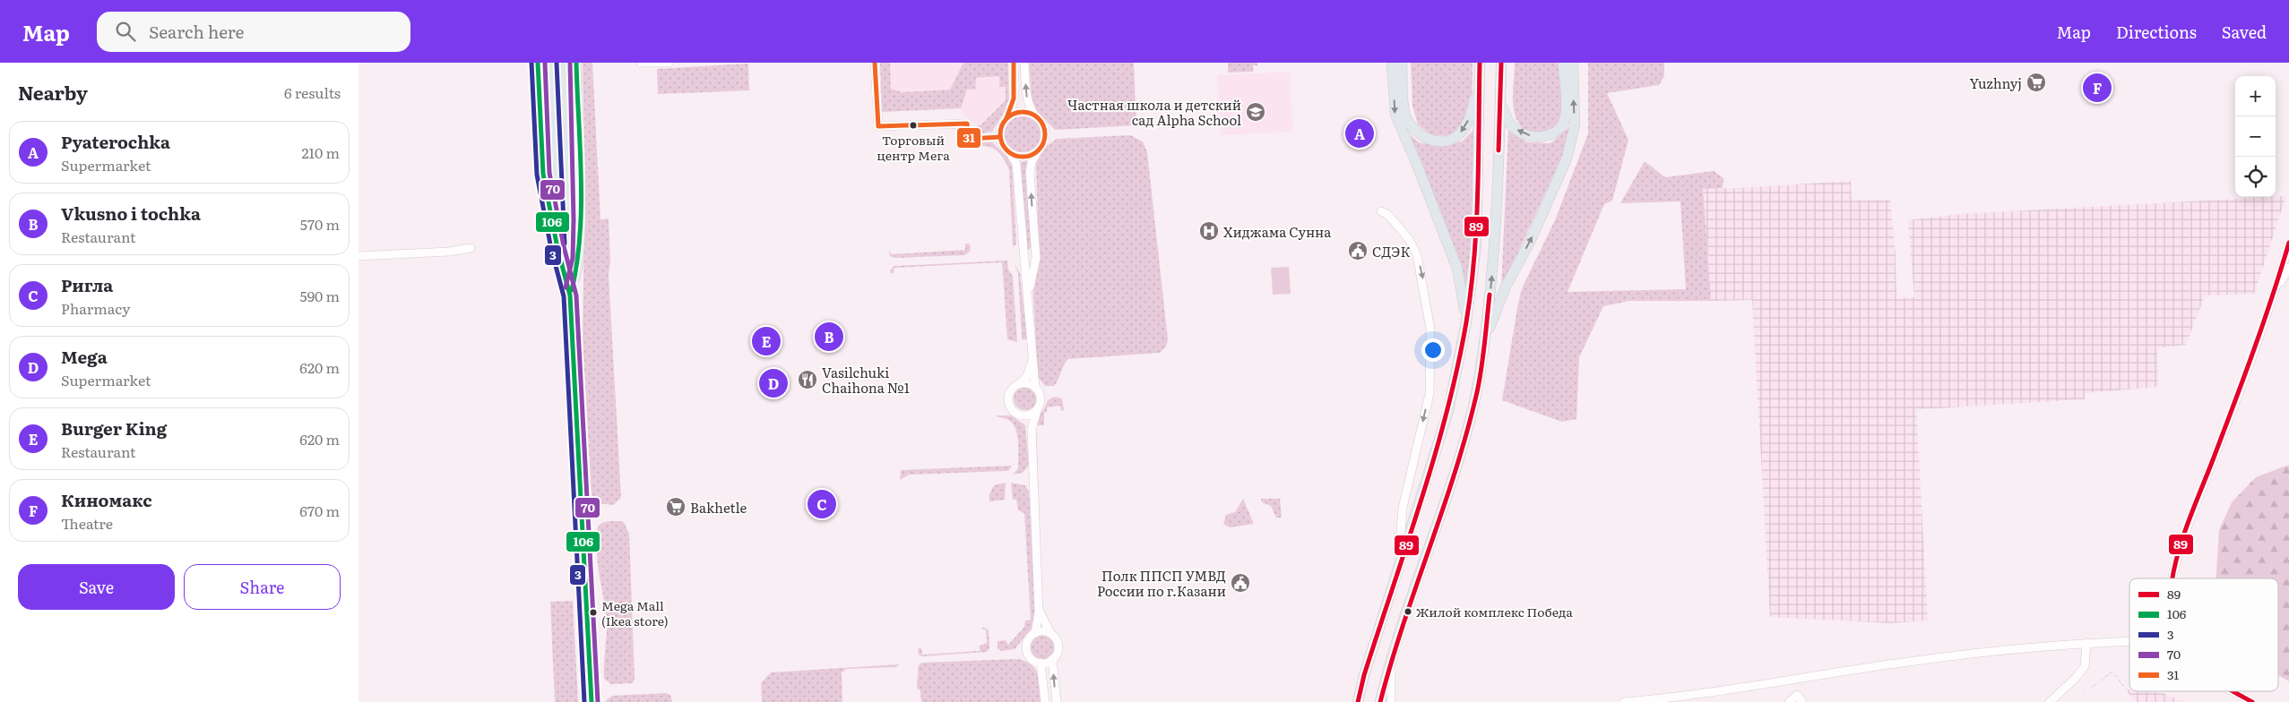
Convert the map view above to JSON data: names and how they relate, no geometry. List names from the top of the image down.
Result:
{
  "places": {
    "supermarket": ["Yuzhnyj", "Bakhetle"],
    "school or university": ["Частная школа и детский сад Alpha School"],
    "other": ["Торговый центр Мега", "Жилой комплекс Победа", "Mega Mall (Ikea store)"],
    "hospital": ["Хиджама Сунна"],
    "public building": ["СДЭК", "Полк ППСП УМВД России по г.Казани"],
    "restaurant": ["Vasilchuki Chaihona №1"]
  },
  "lines": [
    "transit line 89",
    "transit line 106",
    "transit line 3",
    "transit line 70",
    "transit line 31"
  ],
  "legend": [
    "89",
    "106",
    "3",
    "70",
    "31"
  ],
  "page": {
    "header": "Map",
    "search": "Search here",
    "nav": ["Map", "Directions", "Saved"],
    "heading": ["Nearby", "6 results"],
    "pins": [
      "F",
      "A",
      "B",
      "E",
      "D",
      "C"
    ],
    "map_buttons": ["+", "−"],
    "list": [
      {
        "mark": "A",
        "name": "Pyaterochka",
        "note": "Supermarket",
        "value": "210 m"
      },
      {
        "mark": "B",
        "name": "Vkusno i tochka",
        "note": "Restaurant",
        "value": "570 m"
      },
      {
        "mark": "C",
        "name": "Ригла",
        "note": "Pharmacy",
        "value": "590 m"
      },
      {
        "mark": "D",
        "name": "Mega",
        "note": "Supermarket",
        "value": "620 m"
      },
      {
        "mark": "E",
        "name": "Burger King",
        "note": "Restaurant",
        "value": "620 m"
      },
      {
        "mark": "F",
        "name": "Киномакс",
        "note": "Theatre",
        "value": "670 m"
      }
    ],
    "buttons": ["Save", "Share"]
  }
}
